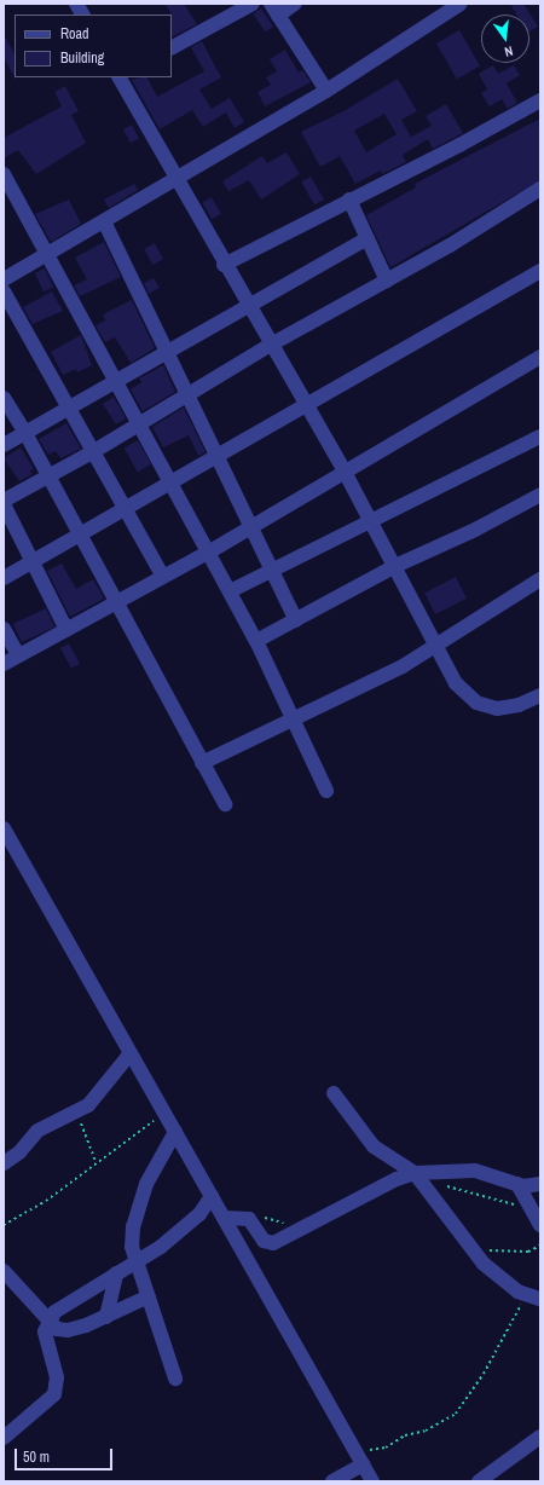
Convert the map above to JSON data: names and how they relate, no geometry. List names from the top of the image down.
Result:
{
  "legend": ["Road", "Building"],
  "scale_bar": "50 m",
  "north": "bottom"
}
